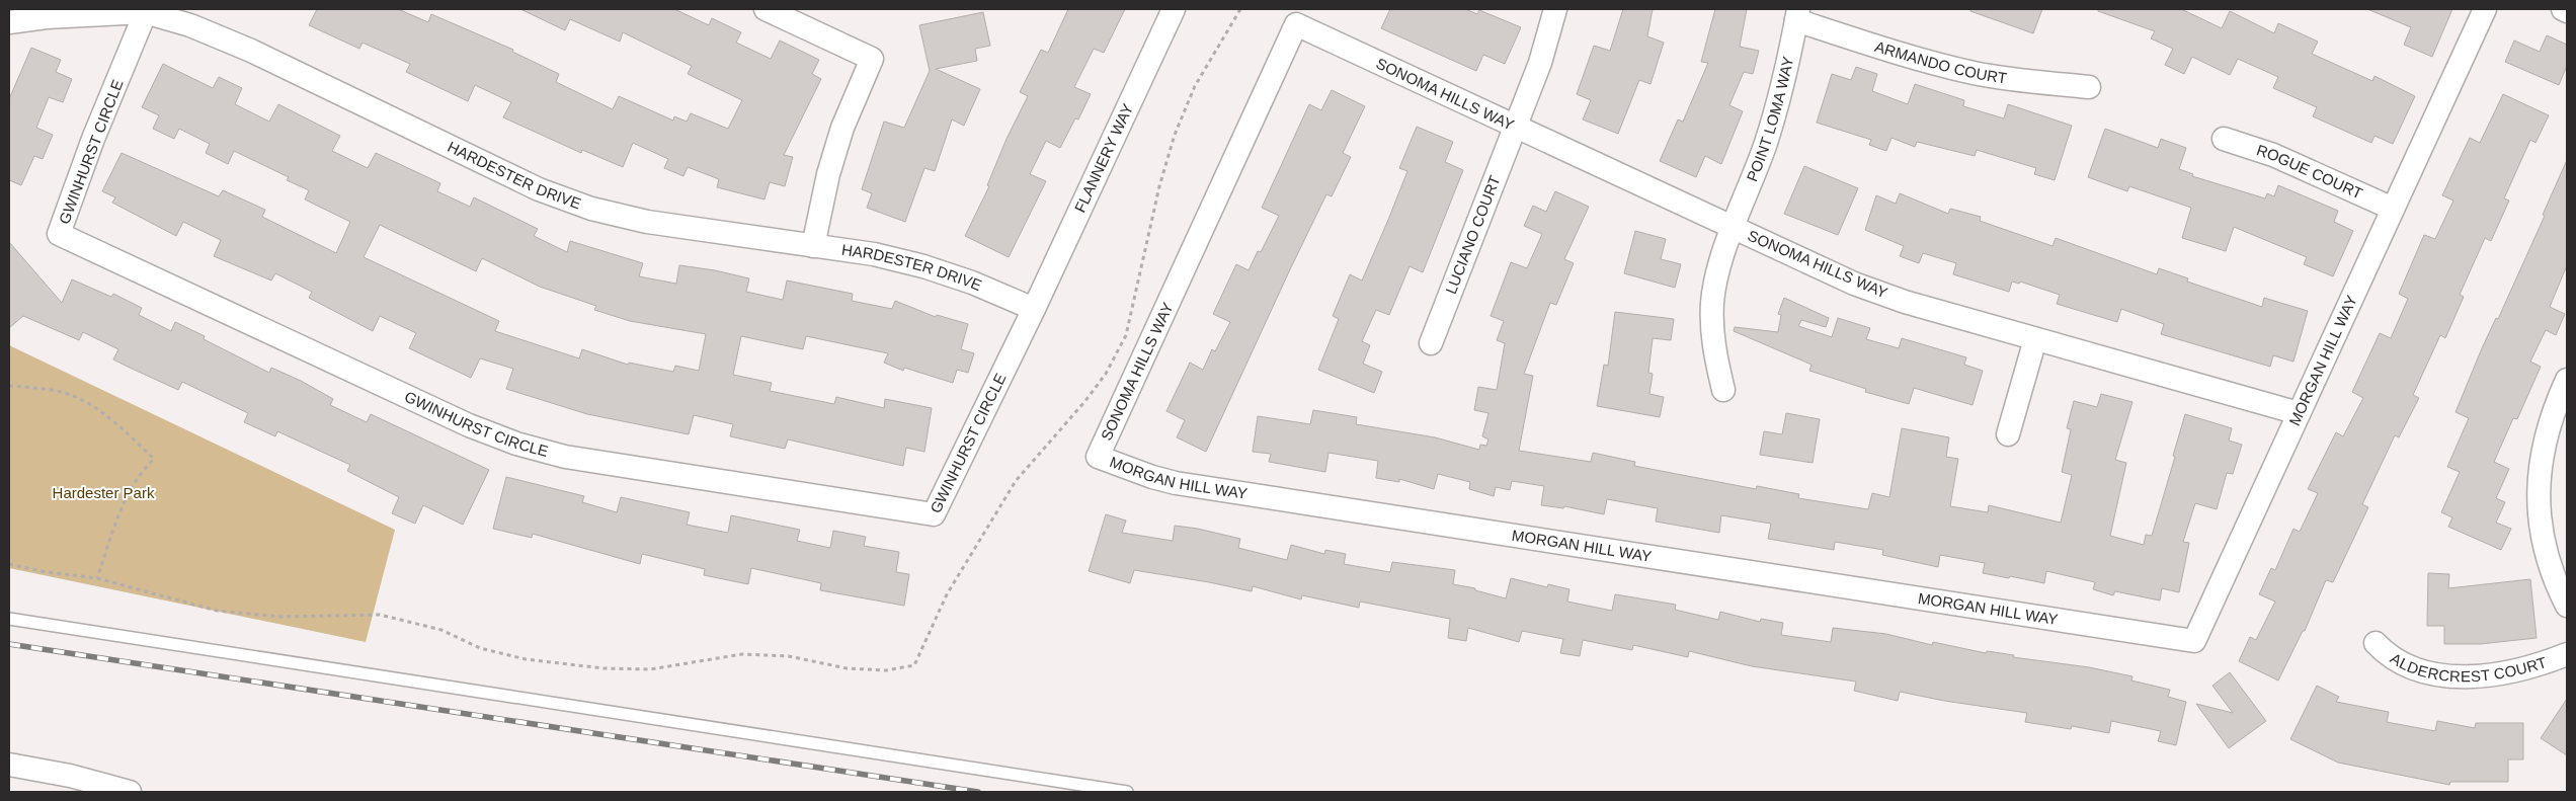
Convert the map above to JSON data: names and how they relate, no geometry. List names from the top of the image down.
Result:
{
  "streets": {
    "street": [
      "ARMANDO COURT",
      "SONOMA HILLS WAY",
      "POINT LOMA WAY",
      "GWINHURST CIRCLE",
      "FLANNERY WAY",
      "ROGUE COURT",
      "HARDESTER DRIVE",
      "LUCIANO COURT",
      "MORGAN HILL WAY",
      "ALDERCREST COURT"
    ]
  },
  "crossings": [
    ["ARMANDO COURT", "POINT LOMA WAY"],
    ["SONOMA HILLS WAY", "POINT LOMA WAY"],
    ["SONOMA HILLS WAY", "LUCIANO COURT"],
    ["SONOMA HILLS WAY", "MORGAN HILL WAY"],
    ["GWINHURST CIRCLE", "FLANNERY WAY"],
    ["GWINHURST CIRCLE", "HARDESTER DRIVE"],
    ["FLANNERY WAY", "HARDESTER DRIVE"],
    ["ROGUE COURT", "MORGAN HILL WAY"]
  ],
  "parks": ["Hardester Park"]
}
